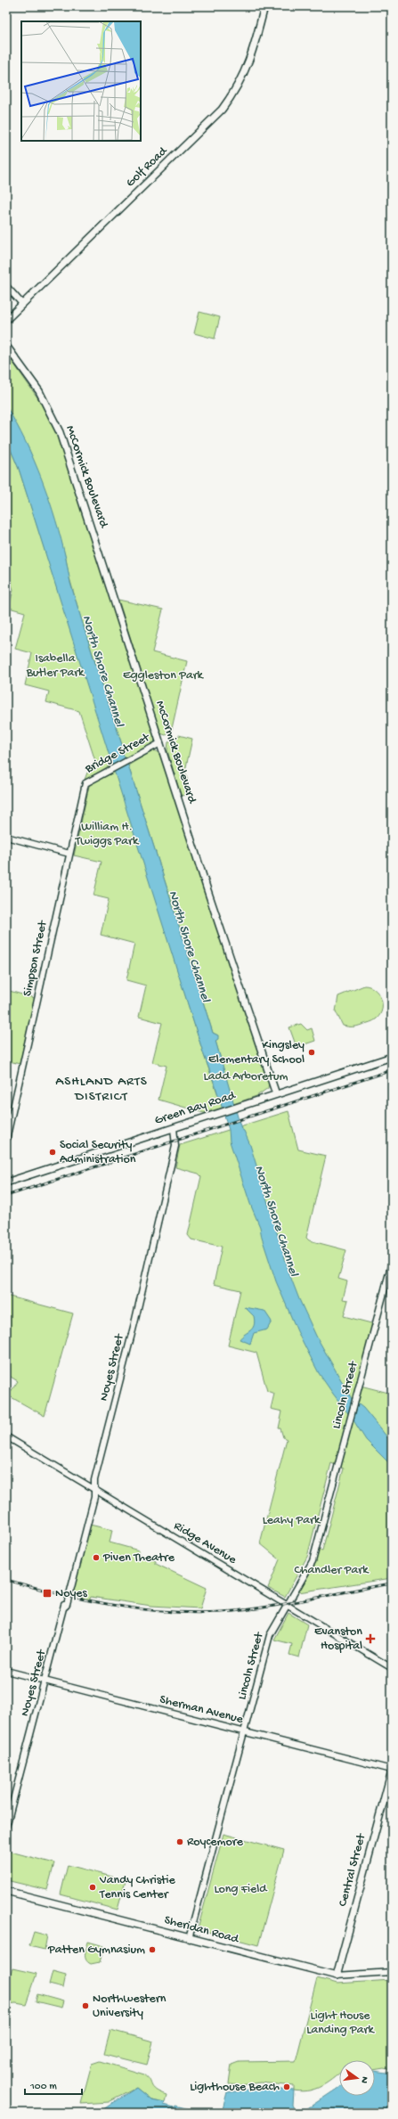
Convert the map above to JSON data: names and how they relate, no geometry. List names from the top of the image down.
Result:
{
  "streets": {
    "main road": [
      "Golf Road",
      "McCormick Boulevard",
      "Green Bay Road",
      "Central Street",
      "Sheridan Road"
    ],
    "street": [
      "Bridge Street",
      "Simpson Street",
      "Noyes Street",
      "Lincoln Street",
      "Ridge Avenue",
      "Sherman Avenue"
    ]
  },
  "crossings": [
    ["McCormick Boulevard", "Bridge Street"],
    ["McCormick Boulevard", "Green Bay Road"],
    ["Bridge Street", "Simpson Street"],
    ["Green Bay Road", "Noyes Street"],
    ["Noyes Street", "Ridge Avenue"],
    ["Noyes Street", "Sherman Avenue"],
    ["Lincoln Street", "Ridge Avenue"],
    ["Lincoln Street", "Sherman Avenue"],
    ["Lincoln Street", "Sheridan Road"],
    ["Sherman Avenue", "Central Street"],
    ["Central Street", "Sheridan Road"]
  ],
  "districts": ["ASHLAND ARTS DISTRICT"],
  "water": ["North Shore Channel"],
  "parks": [
    "Isabella Butler Park",
    "Eggleston Park",
    "William H. Twiggs Park",
    "Ladd Arboretum",
    "Leahy Park",
    "Chandler Park",
    "Long Field",
    "Light House Landing Park"
  ],
  "places": {
    "other": [
      "Kingsley Elementary School",
      "Social Security Administration",
      "Piven Theatre",
      "Roycemore",
      "Vandy Christie Tennis Center",
      "Patten Gymnasium",
      "Northwestern University",
      "Lighthouse Beach"
    ],
    "transit": ["Noyes"],
    "health": ["Evanston Hospital"]
  },
  "scale_bar": "100 m",
  "north": "right"
}
